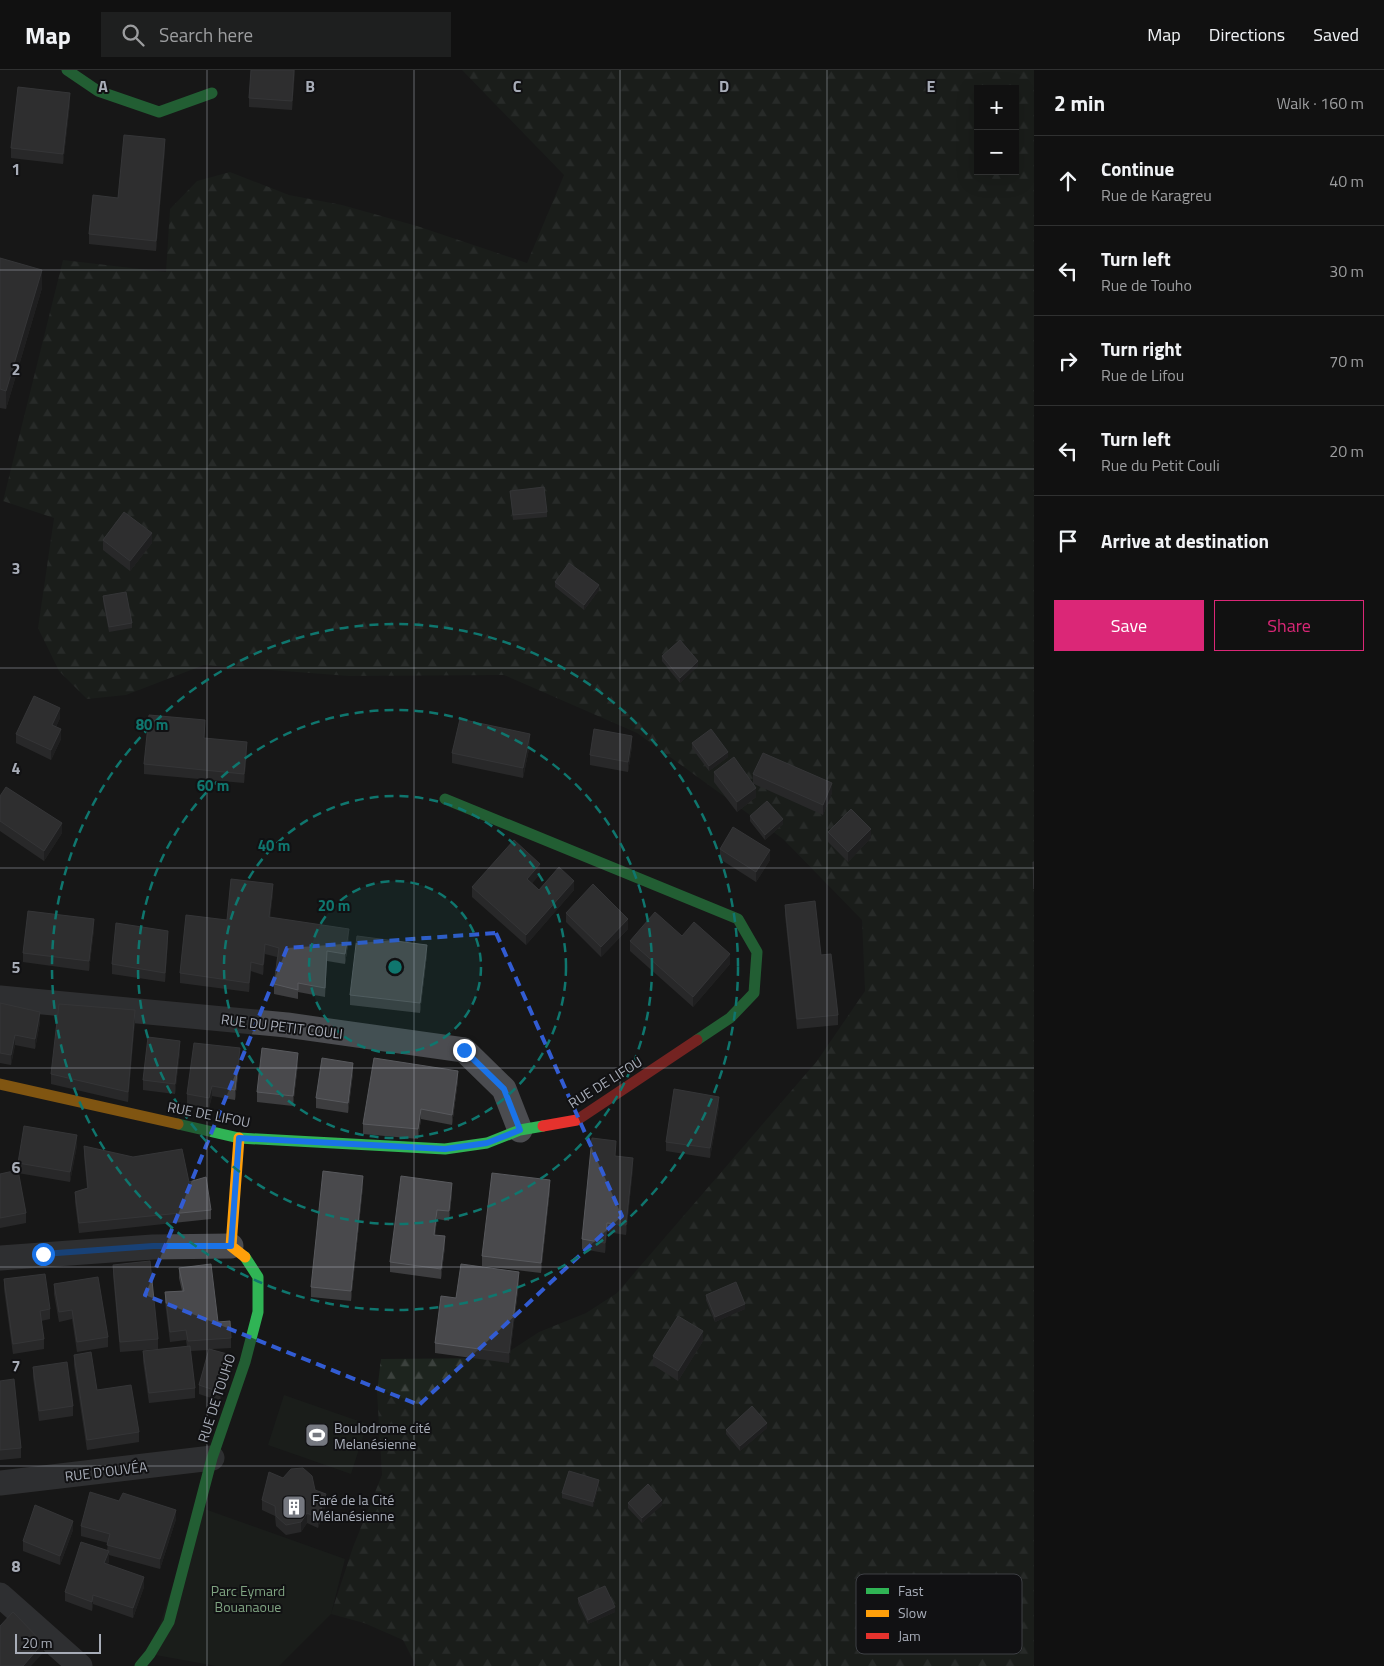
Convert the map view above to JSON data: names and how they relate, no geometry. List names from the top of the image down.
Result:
{
  "streets": {
    "street": [
      "RUE DU PETIT COULI",
      "RUE DE LIFOU",
      "RUE DE TOUHO",
      "RUE D'OUVÉA"
    ]
  },
  "crossings": [
    ["RUE DU PETIT COULI", "RUE DE LIFOU"],
    ["RUE DE TOUHO", "RUE D'OUVÉA"]
  ],
  "parks": ["Parc Eymard Bouanaoue"],
  "places": {
    "sports": ["Boulodrome cité Melanésienne"],
    "building": ["Faré de la Cité Mélanésienne"]
  },
  "legend": ["Fast", "Slow", "Jam"],
  "scale_bar": "20 m",
  "page": {
    "header": "Map",
    "search": "Search here",
    "nav": ["Map", "Directions", "Saved"],
    "heading": ["2 min", "Walk · 160 m"],
    "map_buttons": ["+", "−"],
    "list": [
      ["Continue", "Rue de Karagreu", "40 m"],
      ["Turn left", "Rue de Touho", "30 m"],
      ["Turn right", "Rue de Lifou", "70 m"],
      ["Turn left", "Rue du Petit Couli", "20 m"],
      "Arrive at destination"
    ],
    "buttons": ["Save", "Share"],
    "scale": "20 m"
  },
  "grid": {
    "columns": [
      "A",
      "B",
      "C",
      "D",
      "E"
    ],
    "rows": [
      "1",
      "2",
      "3",
      "4",
      "5",
      "6",
      "7",
      "8"
    ]
  },
  "rings": [
    "80 m",
    "60 m",
    "40 m",
    "20 m"
  ]
}
